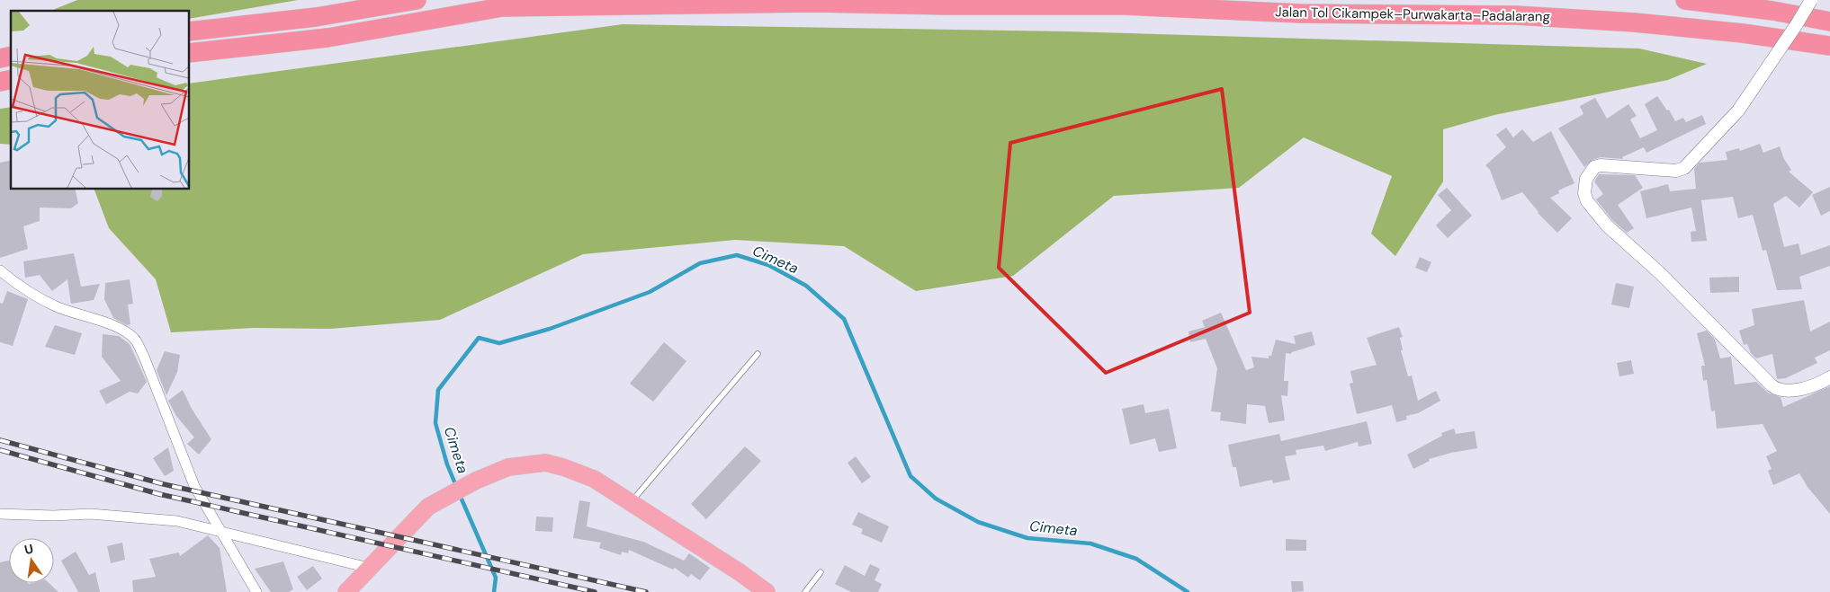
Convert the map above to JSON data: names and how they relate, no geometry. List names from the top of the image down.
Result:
{
  "streets": {
    "highway": ["Jalan Tol Cikampek–Purwakarta–Padalarang"]
  },
  "water": ["Cimeta"],
  "north": "top"
}
